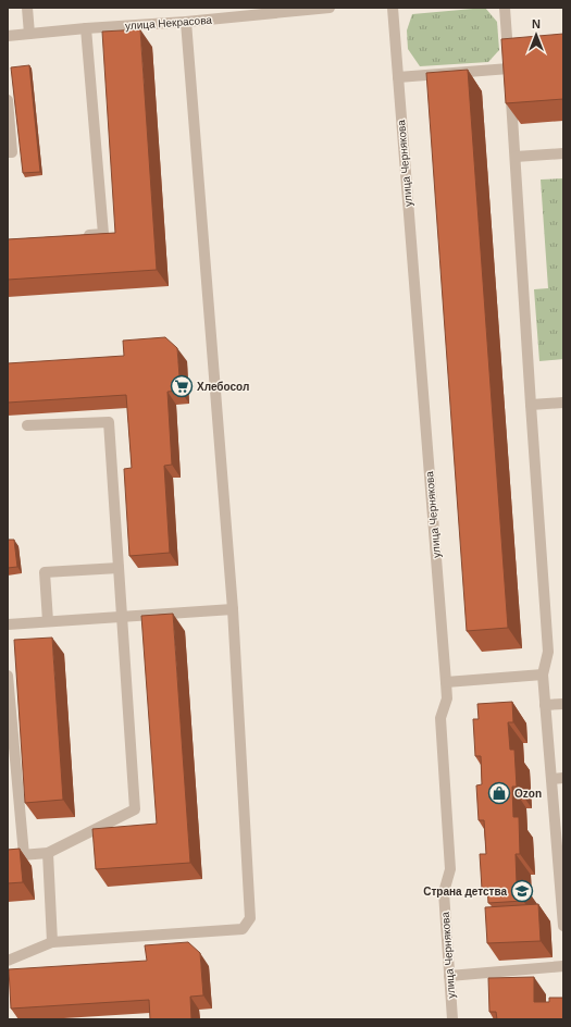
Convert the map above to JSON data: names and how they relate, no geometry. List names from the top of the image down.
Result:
{
  "streets": {
    "street": ["улица Некрасова", "улица Чернякова"]
  },
  "places": {
    "supermarket": ["Хлебосол"],
    "shop": ["Ozon"],
    "school or university": ["Страна детства"]
  },
  "north": "top"
}
